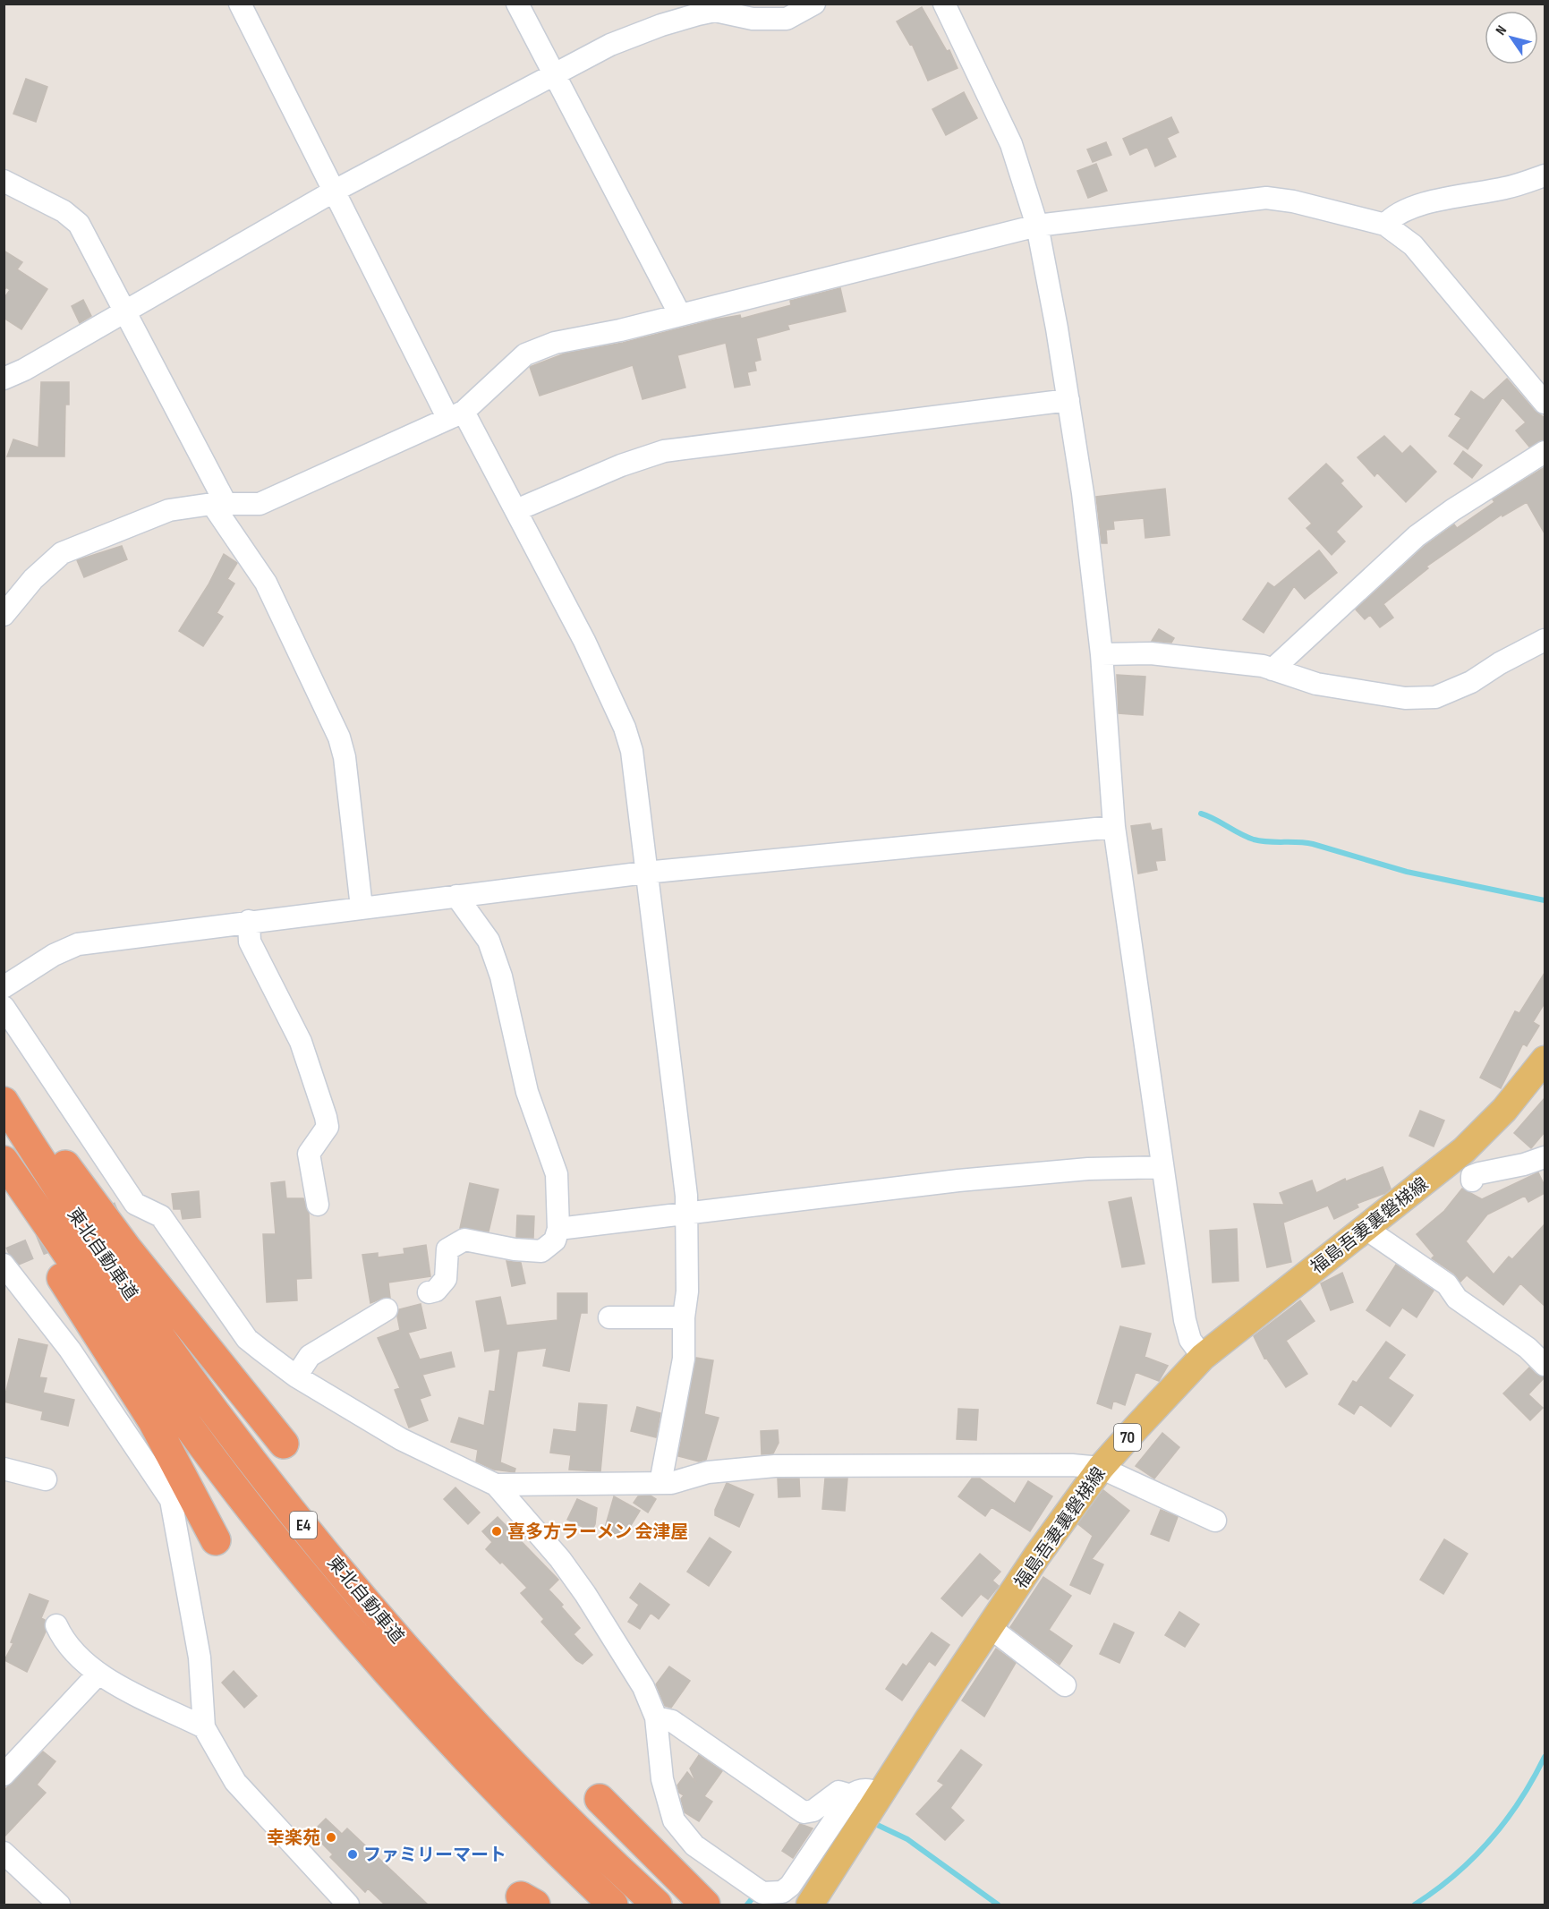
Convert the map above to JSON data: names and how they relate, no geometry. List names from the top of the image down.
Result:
{
  "streets": {
    "highway": ["東北自動車道", "E4"],
    "main road": ["福島吾妻裏磐梯線", "70"]
  },
  "places": ["喜多方ラーメン 会津屋", "幸楽苑", "ファミリーマート"],
  "north": "top left"
}
